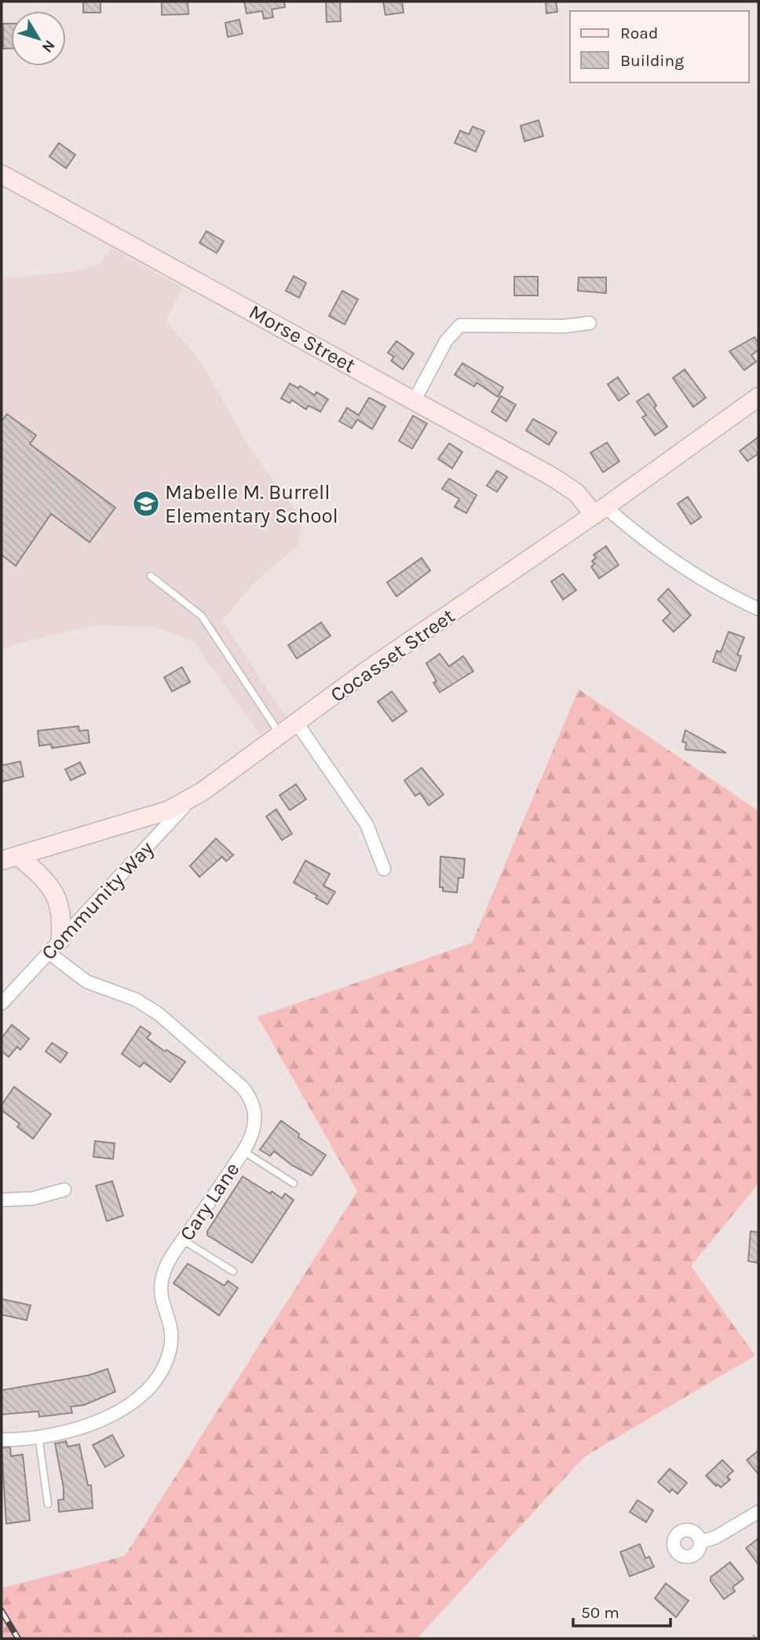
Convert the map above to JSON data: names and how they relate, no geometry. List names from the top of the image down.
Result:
{
  "streets": {
    "main road": ["Morse Street", "Cocasset Street"],
    "street": ["Community Way", "Cary Lane"]
  },
  "crossings": [
    ["Morse Street", "Cocasset Street"],
    ["Cocasset Street", "Community Way"],
    ["Community Way", "Cary Lane"]
  ],
  "places": {
    "school or university": ["Mabelle M. Burrell Elementary School"]
  },
  "legend": ["Road", "Building"],
  "scale_bar": "50 m",
  "north": "bottom right"
}
